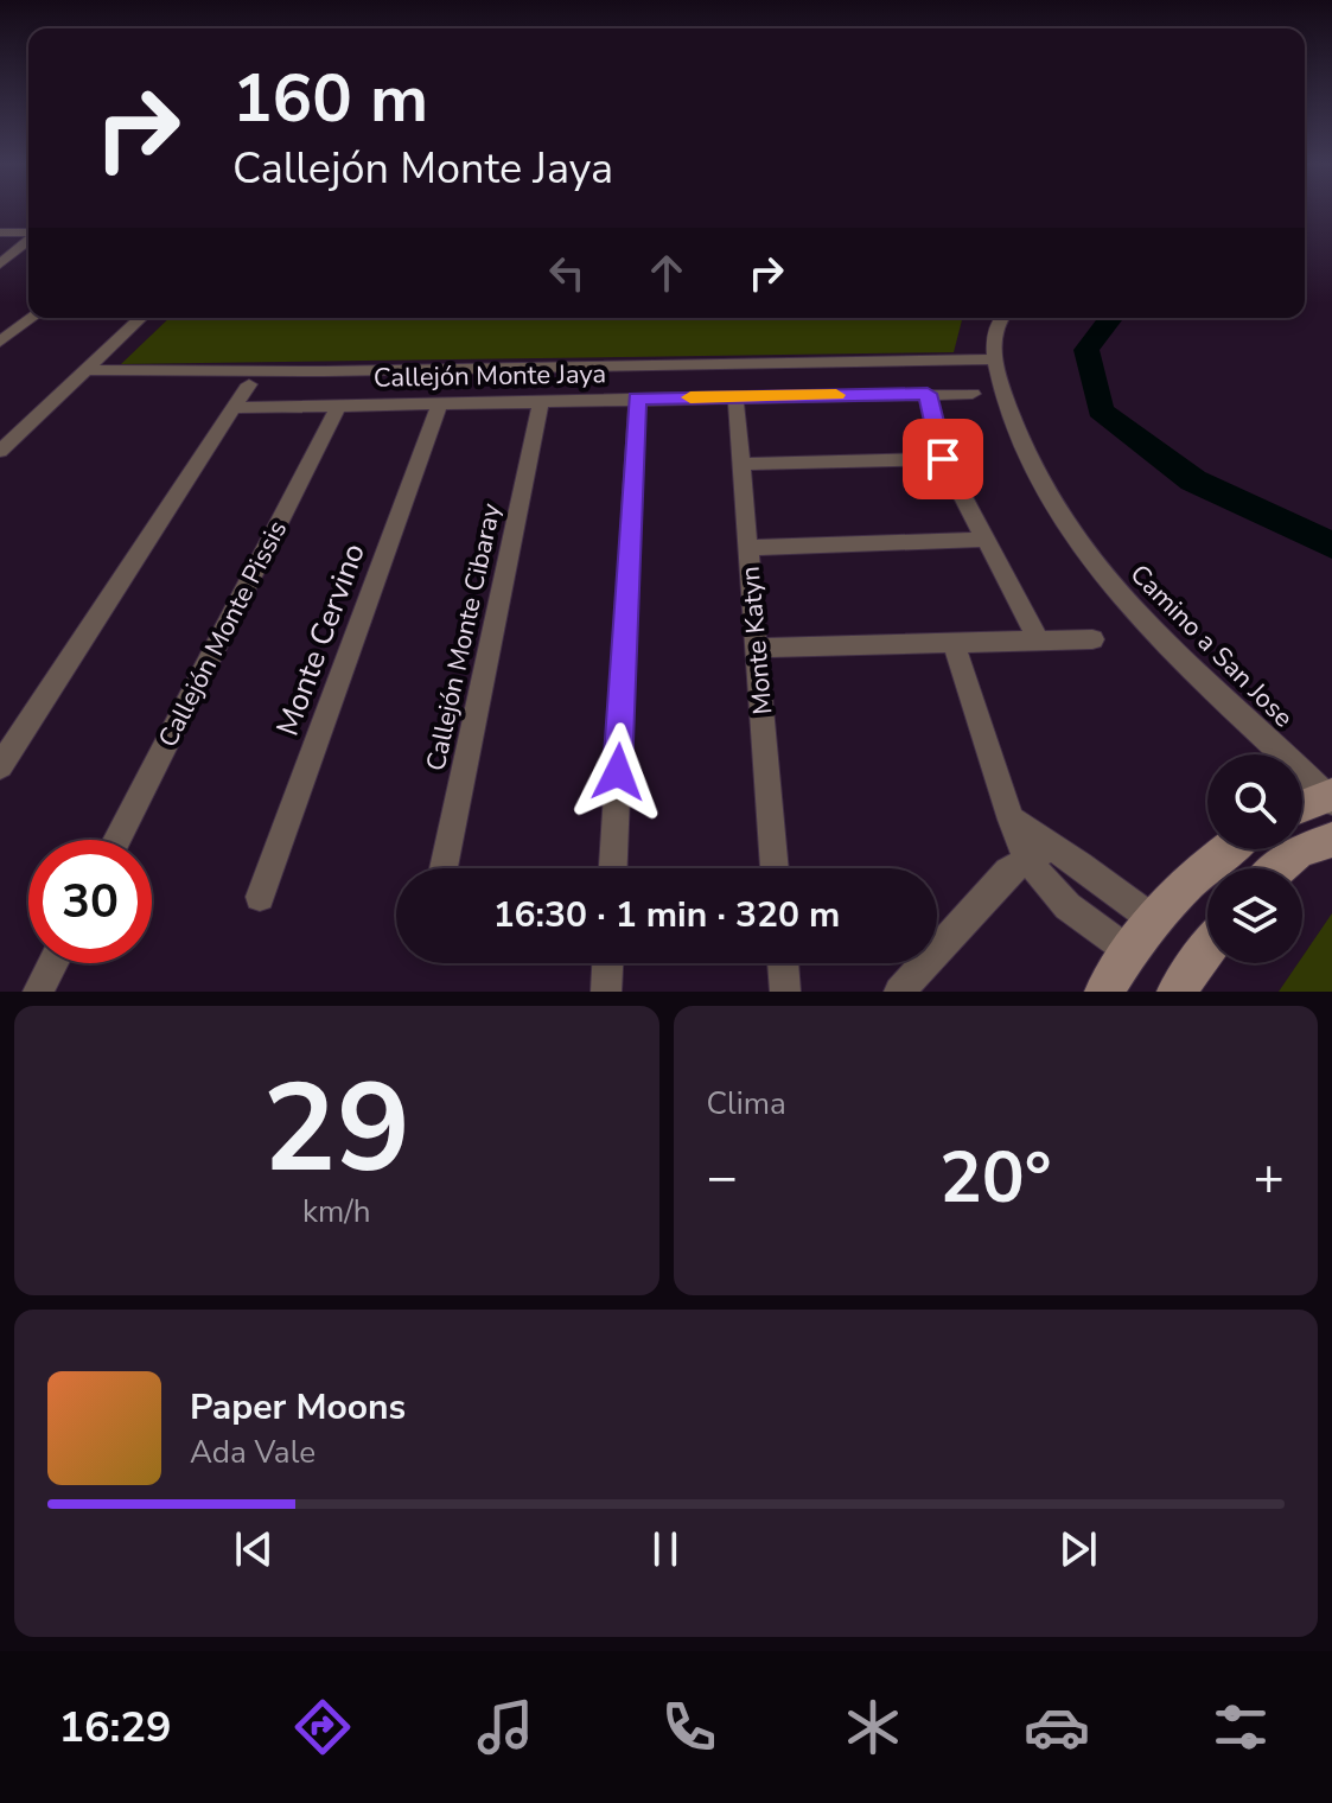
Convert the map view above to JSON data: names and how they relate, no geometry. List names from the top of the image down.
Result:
{
  "streets": {
    "street": [
      "Callejón Monte Jaya",
      "Callejón Monte Pissis",
      "Callejón Monte Cibaray",
      "Monte Cervino",
      "Monte Katyn",
      "Camino a San Jose"
    ]
  },
  "crossings": [
    ["Callejón Monte Jaya", "Callejón Monte Pissis"],
    ["Callejón Monte Jaya", "Callejón Monte Cibaray"],
    ["Callejón Monte Jaya", "Monte Cervino"],
    ["Callejón Monte Jaya", "Monte Katyn"]
  ],
  "page": {
    "turn": ["160 m", "Callejón Monte Jaya"],
    "limit": "30",
    "trip": "16:30 · 1 min · 320 m",
    "tile": [
      ["29", "km/h"],
      "Clima"
    ],
    "heat": ["−", "20°", "+"],
    "song": ["Paper Moons", "Ada Vale"],
    "tabs": "16:29"
  }
}
